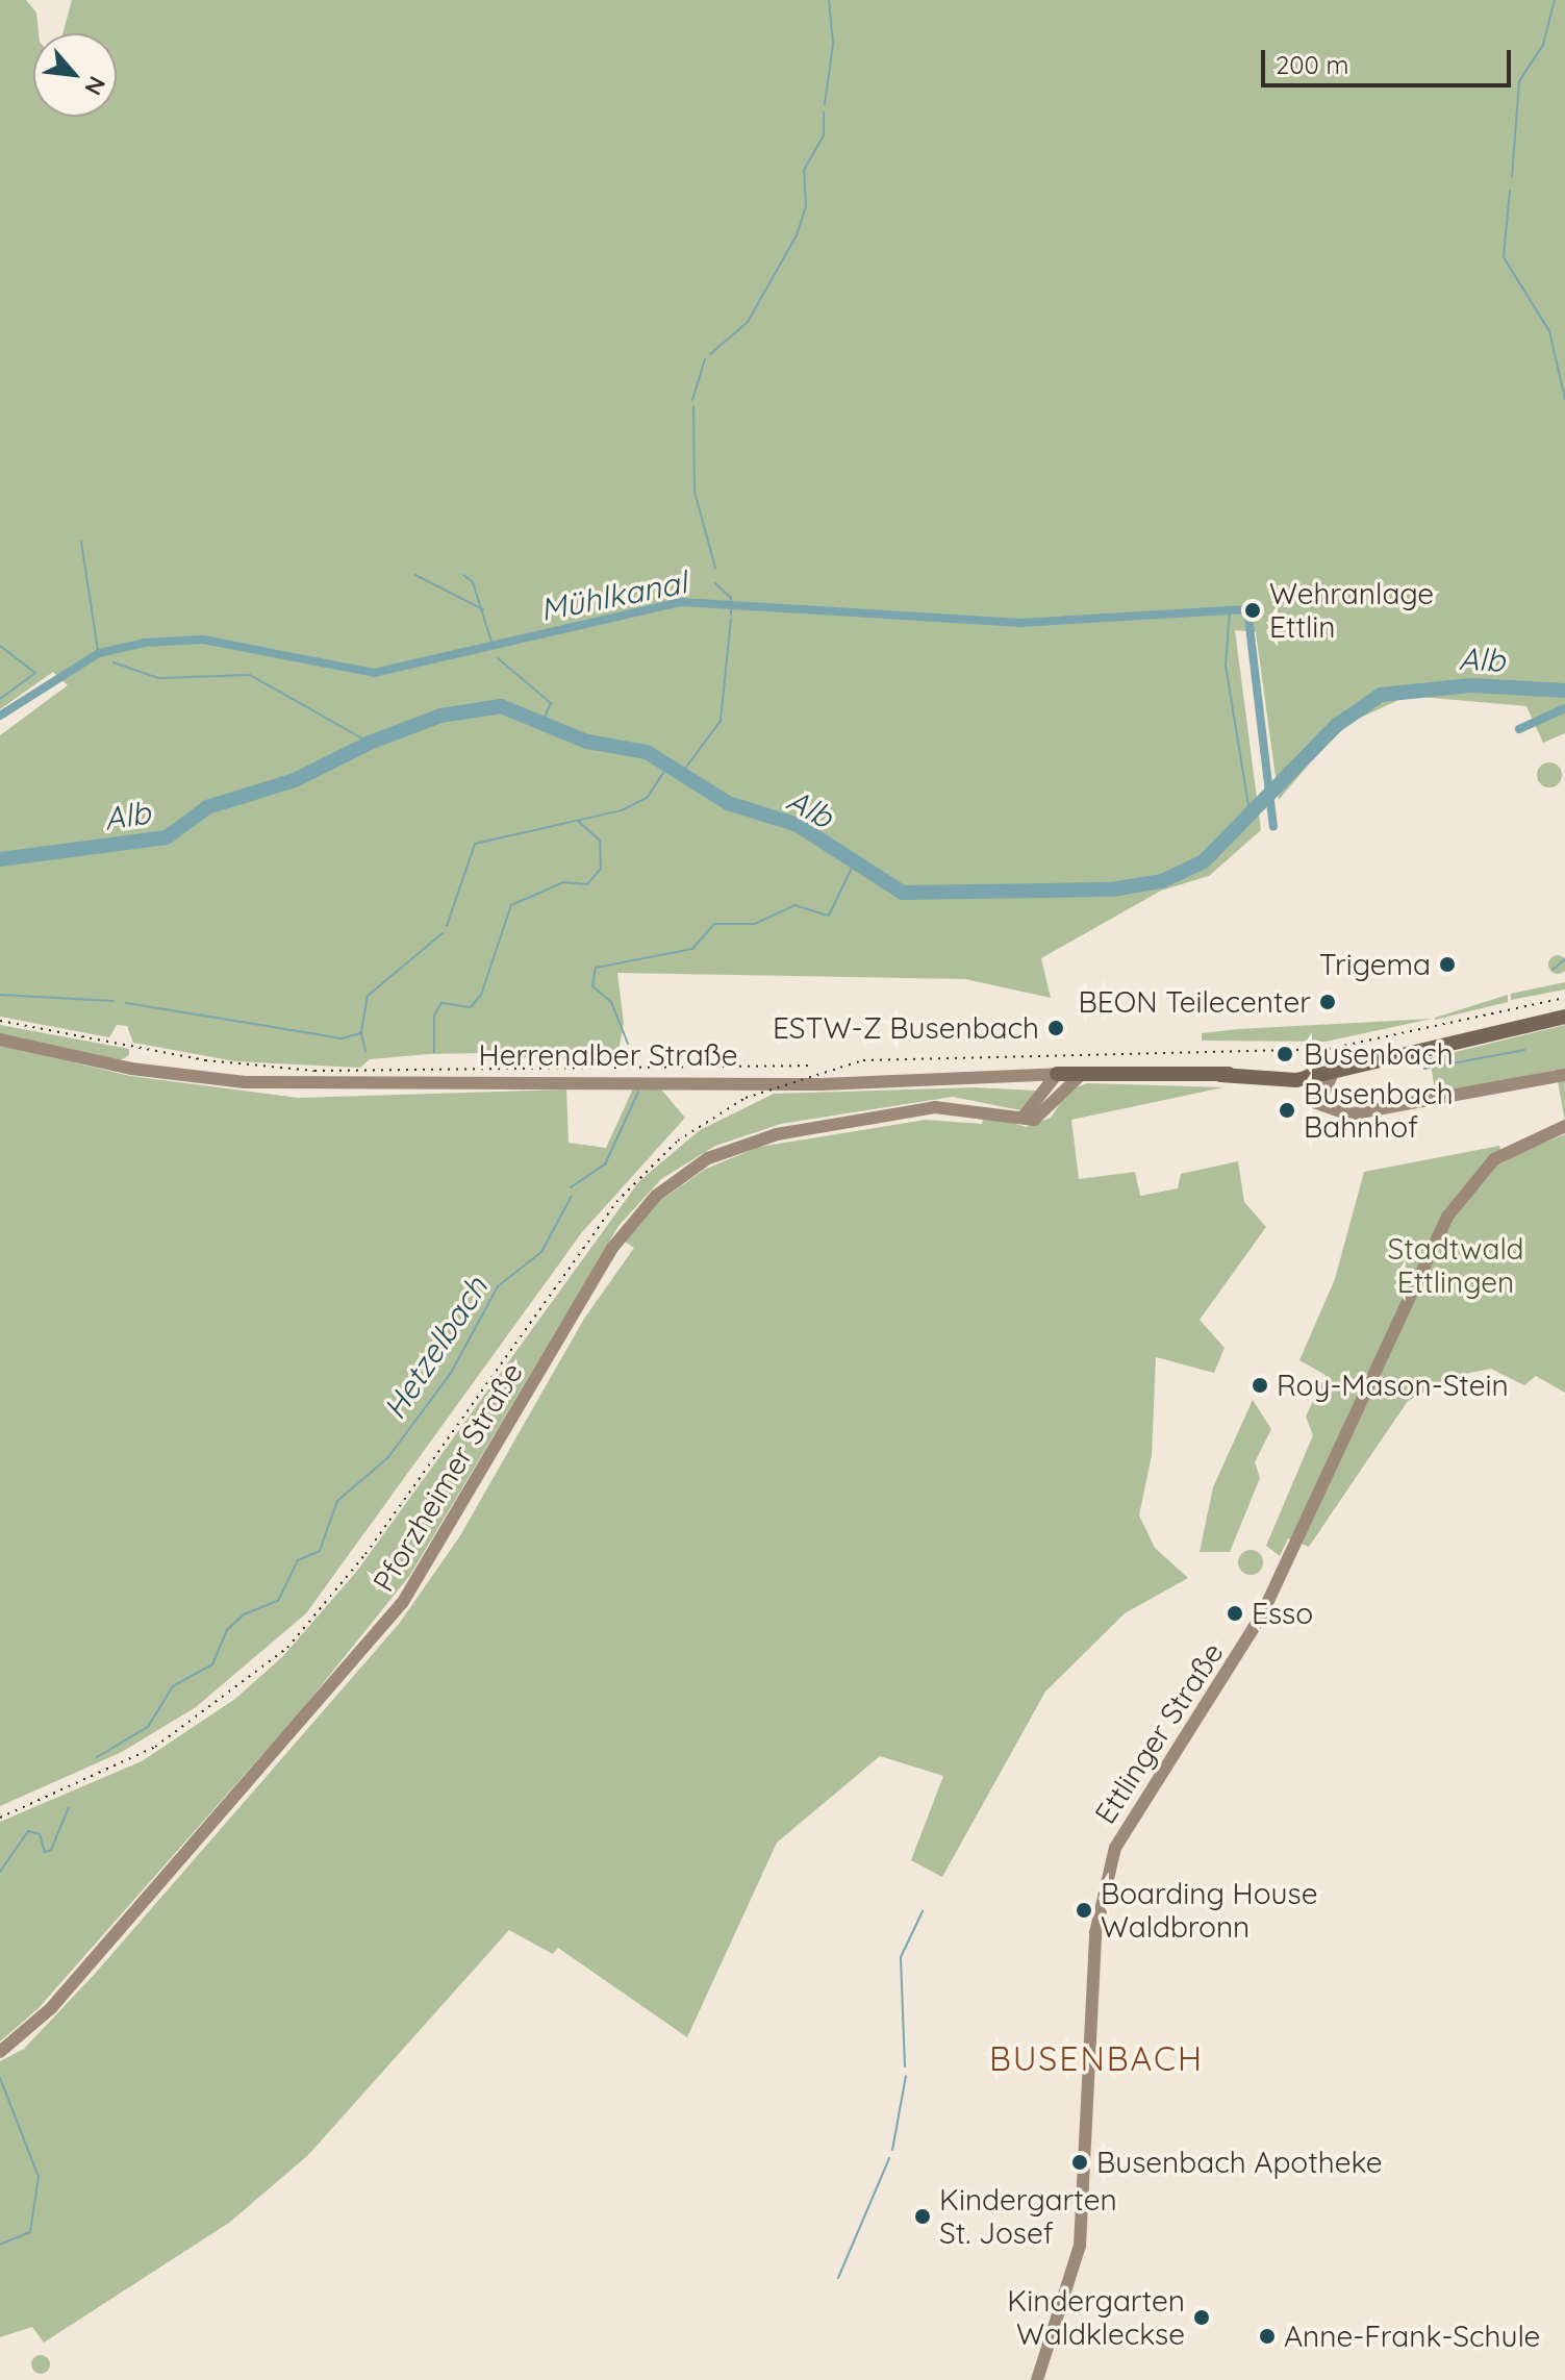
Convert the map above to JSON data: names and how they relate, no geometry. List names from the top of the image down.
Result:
{
  "streets": {
    "main road": ["Herrenalber Straße", "Pforzheimer Straße", "Ettlinger Straße"]
  },
  "districts": ["BUSENBACH"],
  "water": ["Mühlkanal", "Alb", "Hetzelbach"],
  "parks": ["Stadtwald Ettlingen"],
  "places": [
    "Wehranlage Ettlin",
    "Trigema",
    "BEON Teilecenter",
    "ESTW-Z Busenbach",
    "Busenbach",
    "Busenbach Bahnhof",
    "Roy-Mason-Stein",
    "Esso",
    "Boarding House Waldbronn",
    "Busenbach Apotheke",
    "Kindergarten St. Josef",
    "Kindergarten Waldkleckse",
    "Anne-Frank-Schule"
  ],
  "scale_bar": "200 m",
  "north": "bottom right"
}
